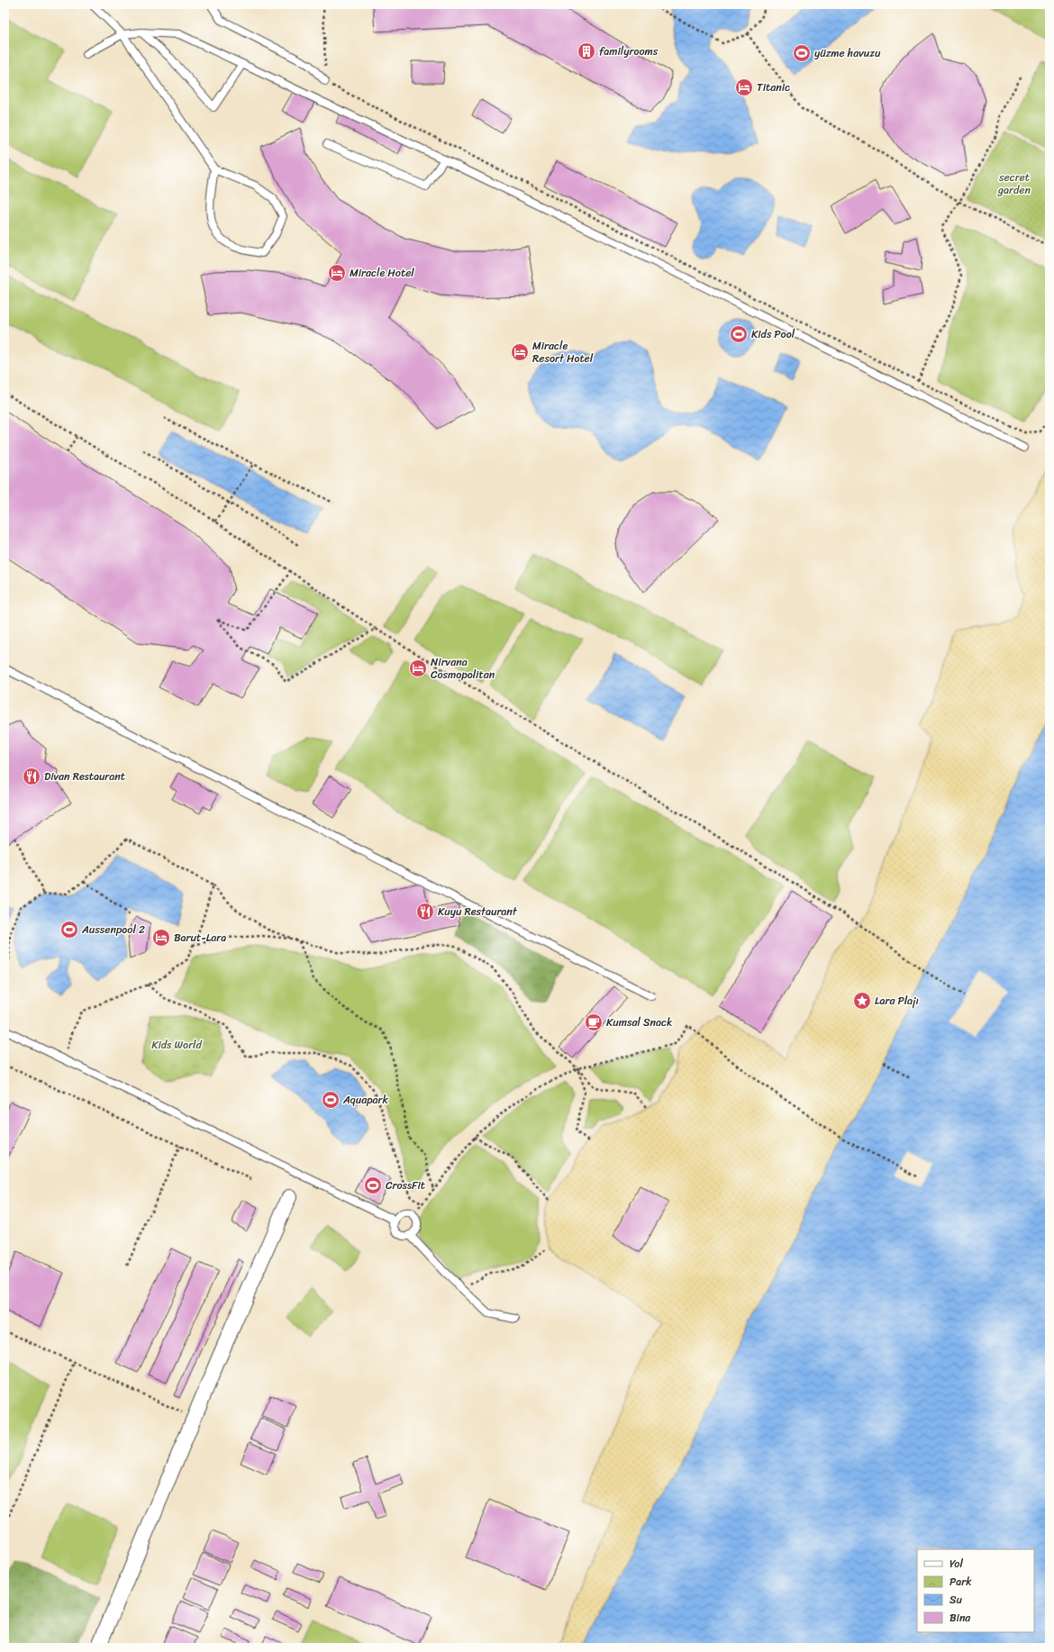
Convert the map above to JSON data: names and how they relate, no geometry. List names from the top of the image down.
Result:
{
  "parks": ["secret garden", "Kids World"],
  "places": {
    "building": ["familyrooms"],
    "sports": [
      "yüzme havuzu",
      "Kids Pool",
      "Aussenpool 2",
      "Aquapark",
      "CrossFit"
    ],
    "hotel": [
      "Titanic",
      "Miracle Hotel",
      "Miracle Resort Hotel",
      "Nirvana Cosmopolitan",
      "Barut-Lara"
    ],
    "restaurant": ["Divan Restaurant", "Kuyu Restaurant"],
    "place": ["Lara Plajı"],
    "cafe": ["Kumsal Snack"]
  },
  "legend": [
    "Yol",
    "Park",
    "Su",
    "Bina"
  ]
}
